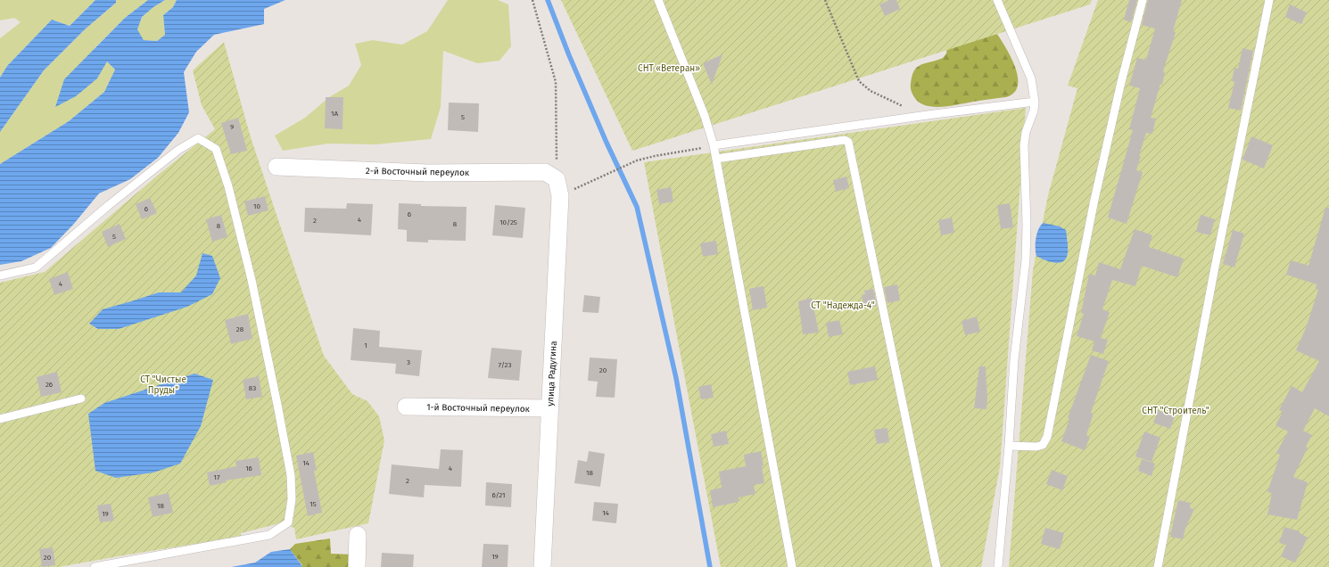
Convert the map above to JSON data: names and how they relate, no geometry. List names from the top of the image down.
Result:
{
  "streets": {
    "street": ["2-й Восточный переулок", "улица Радугина", "1-й Восточный переулок"]
  },
  "crossings": [
    ["2-й Восточный переулок", "улица Радугина"],
    ["улица Радугина", "1-й Восточный переулок"]
  ],
  "parks": [
    "СНТ «Ветеран»",
    "СТ \"Надежда-4\"",
    "СТ \"Чистые Пруды\"",
    "СНТ \"Строитель\""
  ],
  "house_numbers": [
    "1А",
    "5",
    "9",
    "10",
    "6",
    "6",
    "4",
    "2",
    "10/25",
    "8",
    "8",
    "5",
    "4",
    "28",
    "1",
    "3",
    "7/23",
    "20",
    "26",
    "83",
    "14",
    "16",
    "4",
    "18",
    "17",
    "2",
    "6/21",
    "15",
    "18",
    "14",
    "19",
    "19",
    "20"
  ]
}
